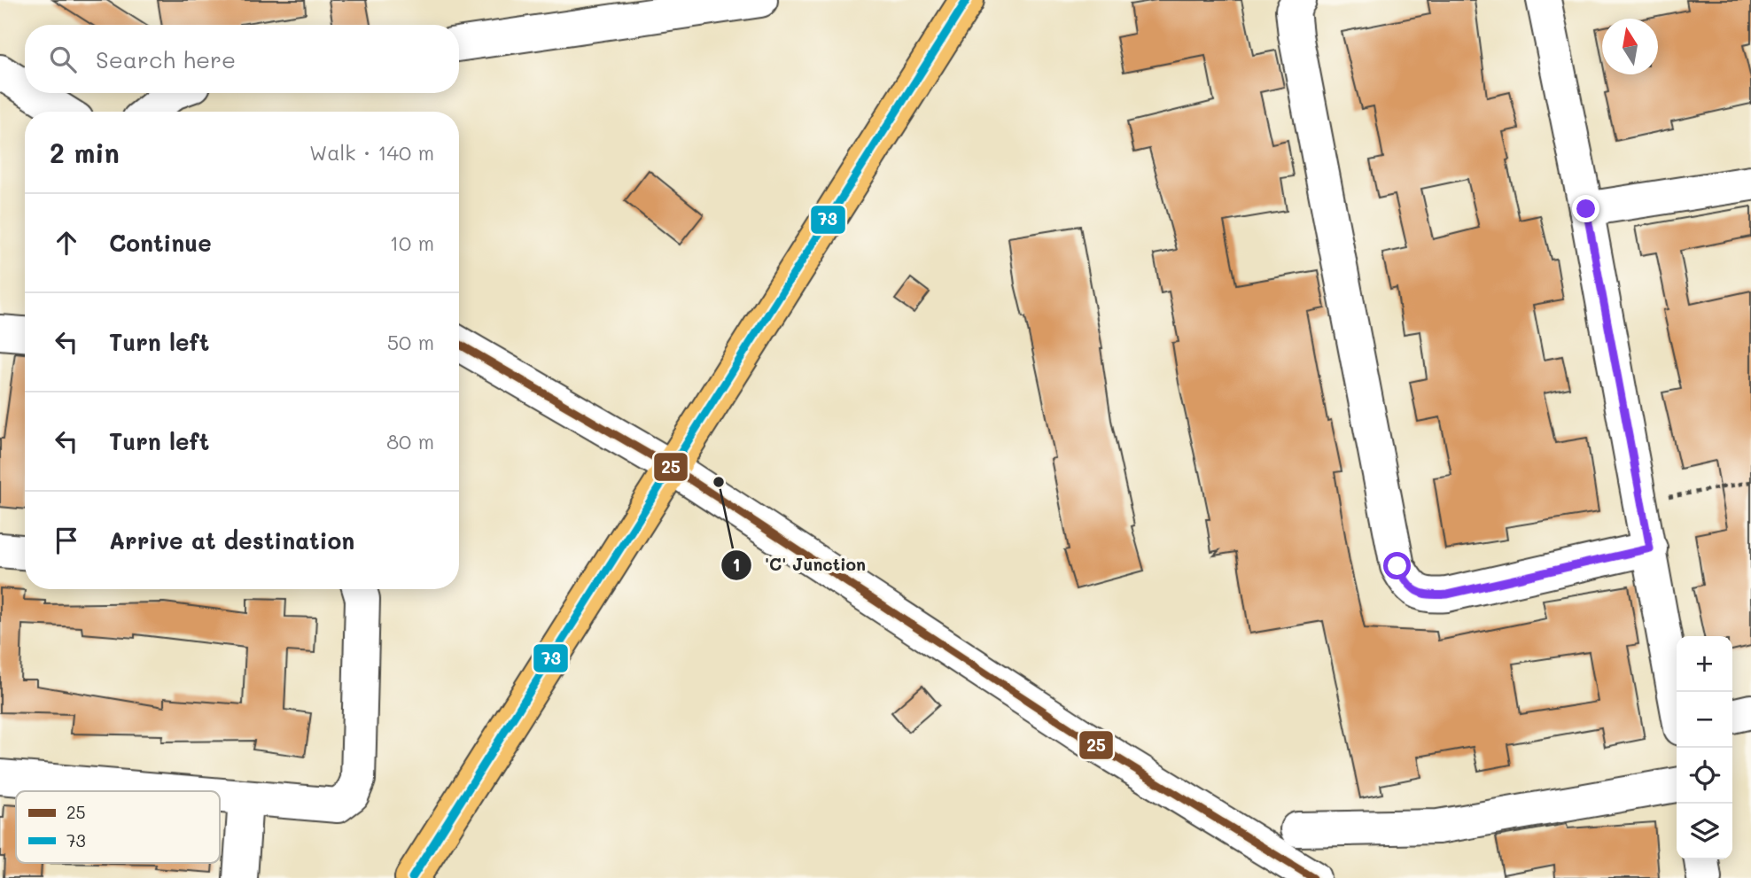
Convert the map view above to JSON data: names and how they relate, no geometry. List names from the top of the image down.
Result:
{
  "places": ["'C' Junction"],
  "lines": ["transit line 73", "transit line 25"],
  "legend": ["25", "73"],
  "north": "top",
  "page": {
    "search": "Search here",
    "heading": ["2 min", "Walk · 140 m"],
    "list": [
      ["Continue", "10 m"],
      ["Turn left", "50 m"],
      ["Turn left", "80 m"],
      "Arrive at destination"
    ],
    "map_buttons": ["+", "−"]
  }
}
